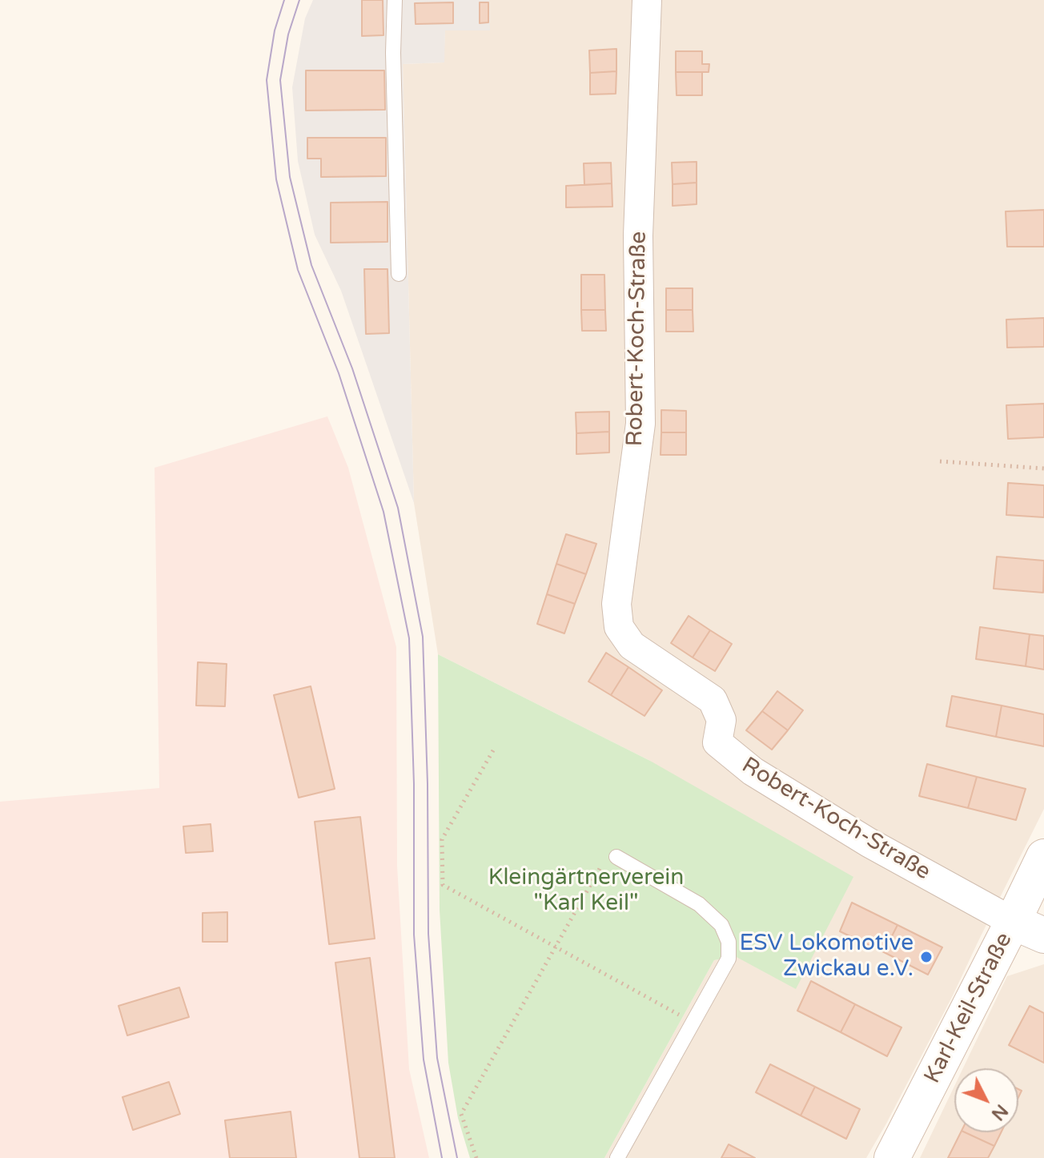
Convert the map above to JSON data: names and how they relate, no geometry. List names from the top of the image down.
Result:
{
  "streets": {
    "main road": ["Karl-Keil-Straße"],
    "street": ["Robert-Koch-Straße"]
  },
  "crossings": [
    ["Robert-Koch-Straße", "Karl-Keil-Straße"]
  ],
  "parks": ["Kleingärtnerverein \"Karl Keil\""],
  "places": ["ESV Lokomotive Zwickau e.V."],
  "north": "bottom right"
}
